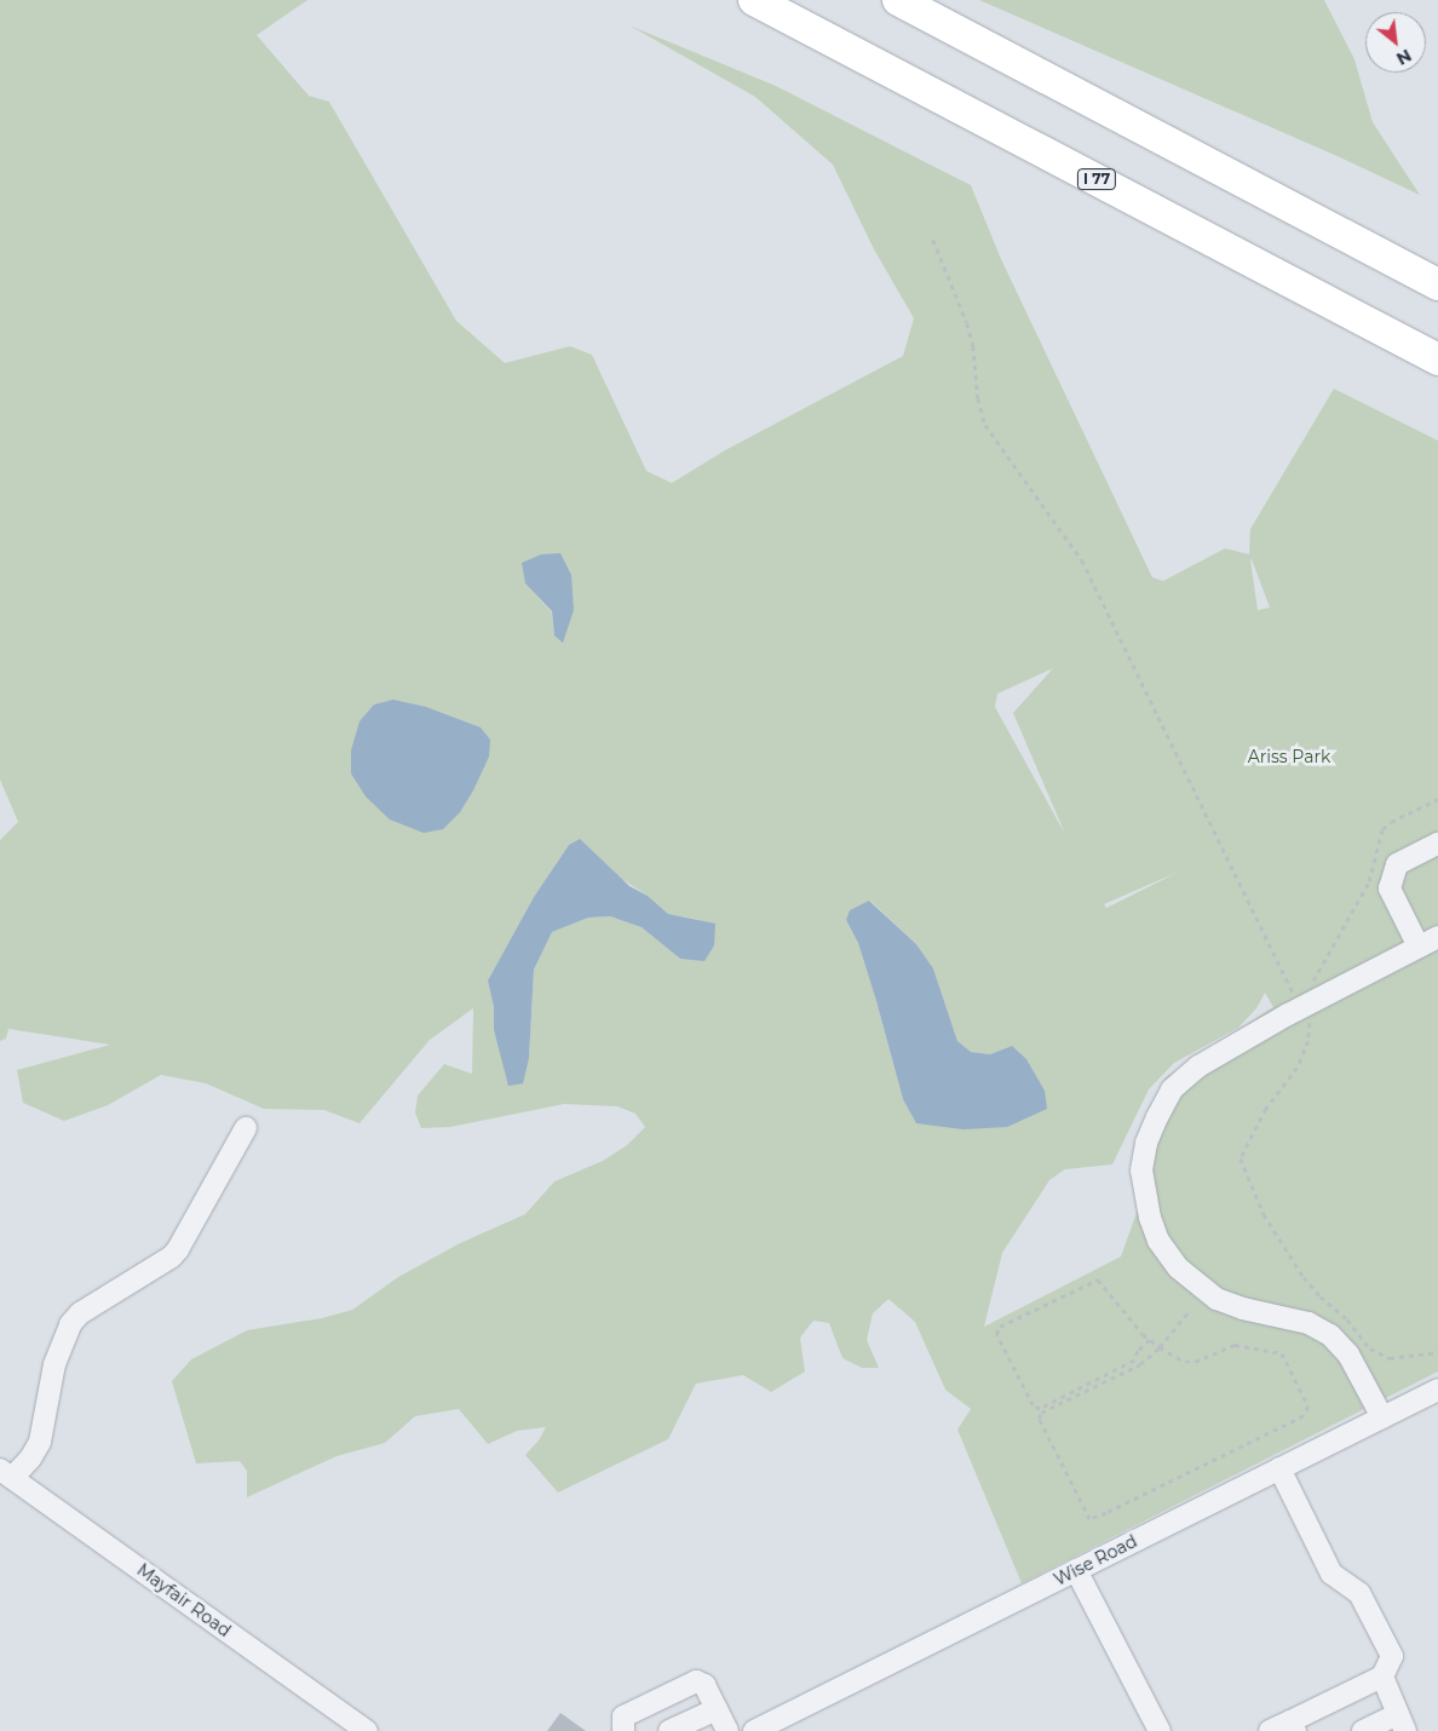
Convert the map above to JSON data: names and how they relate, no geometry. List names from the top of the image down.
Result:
{
  "streets": {
    "highway": ["I 77"],
    "street": ["Wise Road", "Mayfair Road"]
  },
  "parks": ["Ariss Park"],
  "north": "bottom right"
}
